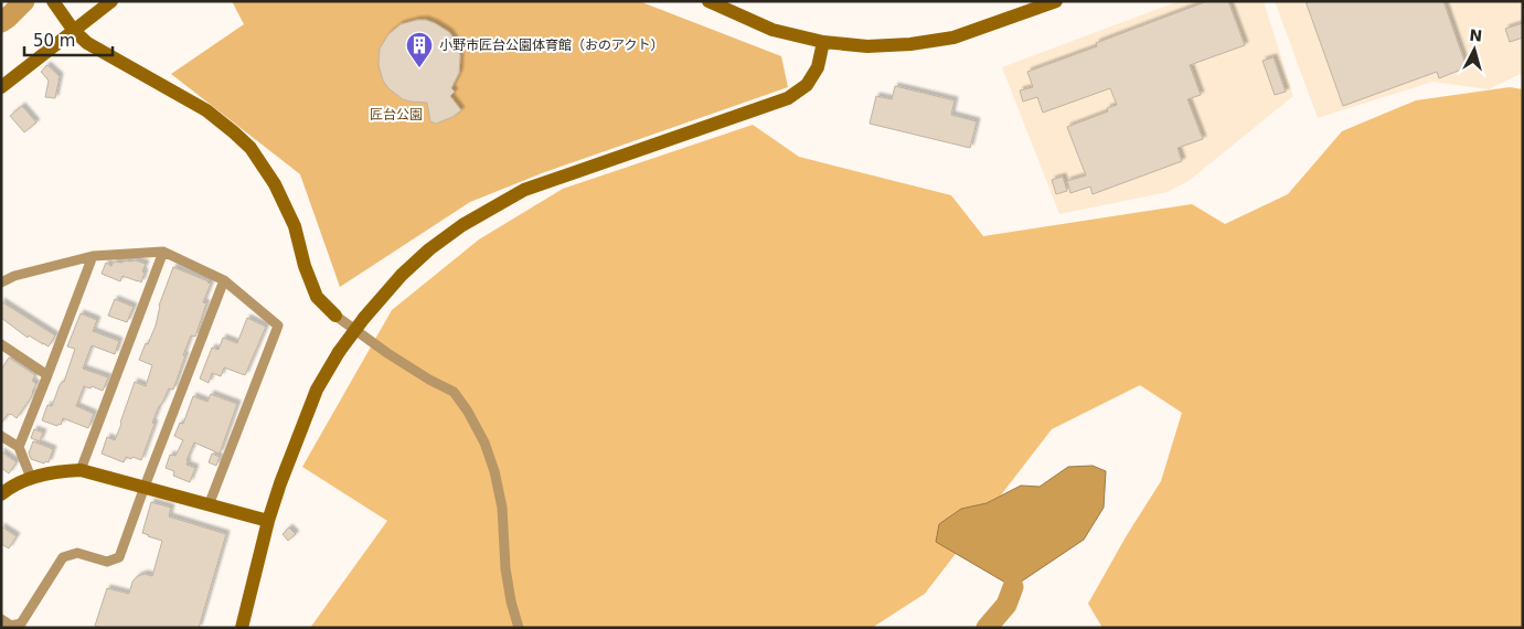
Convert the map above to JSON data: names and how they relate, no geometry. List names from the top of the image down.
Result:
{
  "parks": ["匠台公園"],
  "places": {
    "building": ["小野市匠台公園体育館（おのアクト）"]
  },
  "scale_bar": "50 m",
  "north": "top"
}
